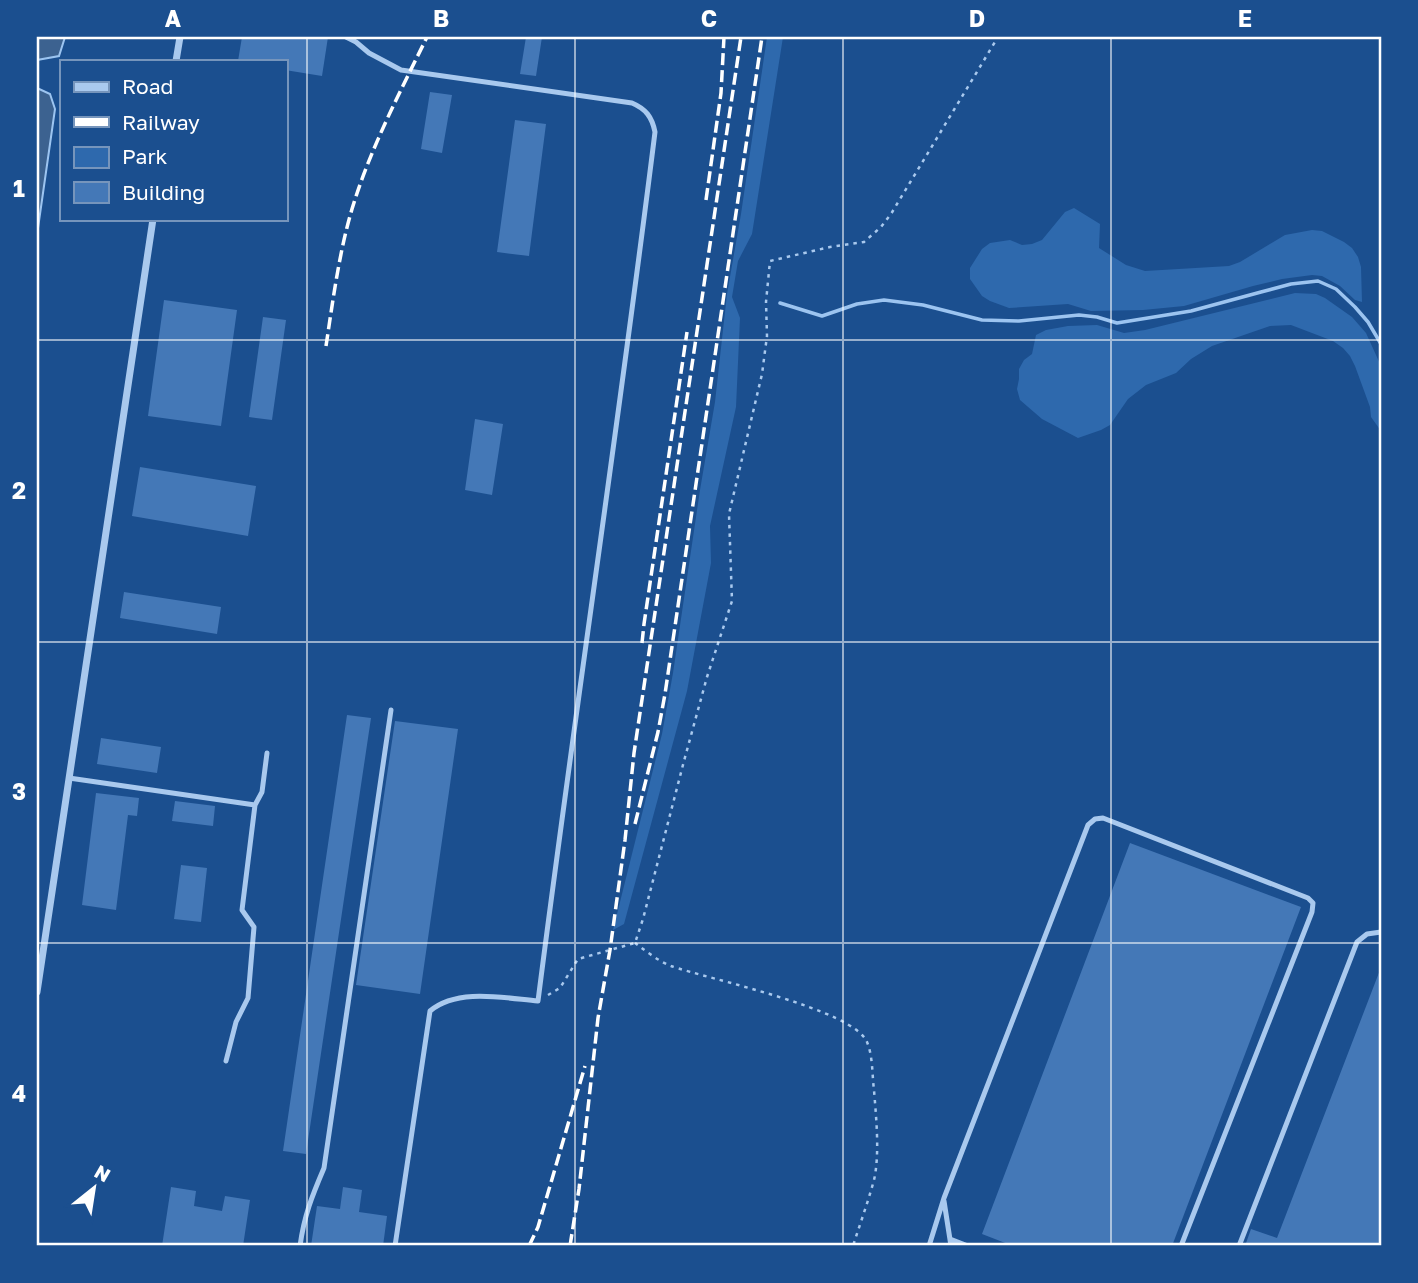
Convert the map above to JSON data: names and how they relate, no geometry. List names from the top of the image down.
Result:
{
  "legend": [
    "Road",
    "Railway",
    "Park",
    "Building"
  ],
  "north": "top right",
  "grid": {
    "columns": [
      "A",
      "B",
      "C",
      "D",
      "E"
    ],
    "rows": [
      "1",
      "2",
      "3",
      "4"
    ]
  }
}
